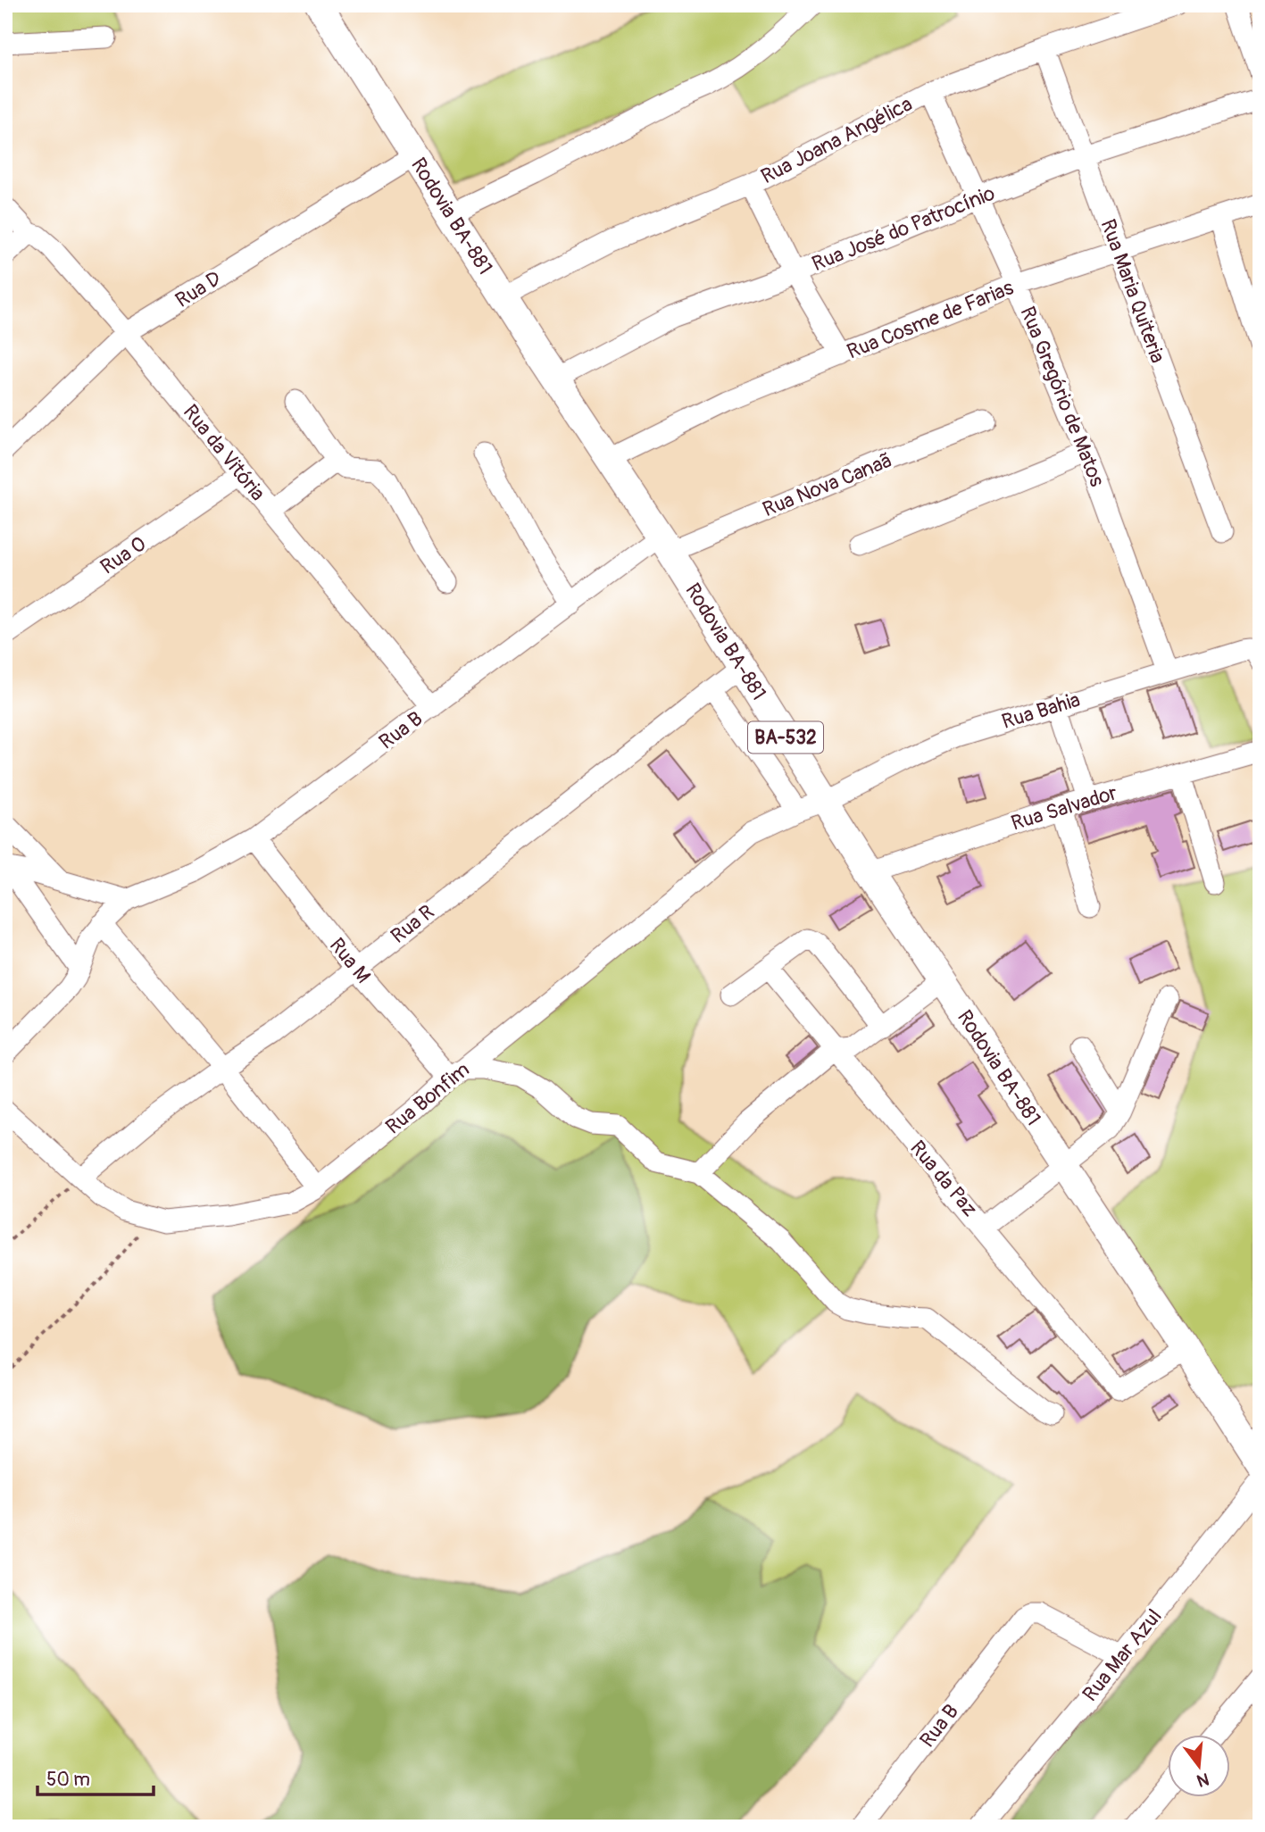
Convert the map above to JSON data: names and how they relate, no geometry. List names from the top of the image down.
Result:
{
  "streets": {
    "main road": ["Rodovia BA-881", "BA-532"],
    "street": [
      "Rua Joana Angélica",
      "Rua José do Patrocínio",
      "Rua D",
      "Rua Maria Quiteria",
      "Rua Cosme de Farias",
      "Rua Gregório de Matos",
      "Rua da Vitória",
      "Rua Nova Canaã",
      "Rua O",
      "Rua Bahia",
      "Rua B",
      "Rua Salvador",
      "Rua R",
      "Rua M",
      "Rua Bonfim",
      "Rua da Paz",
      "Rua Mar Azul"
    ]
  },
  "crossings": [
    ["Rua Joana Angélica", "Rodovia BA-881"],
    ["Rua Joana Angélica", "Rua Maria Quiteria"],
    ["Rua Joana Angélica", "Rua Gregório de Matos"],
    ["Rodovia BA-881", "Rua José do Patrocínio"],
    ["Rodovia BA-881", "Rua D"],
    ["Rodovia BA-881", "Rua Cosme de Farias"],
    ["Rodovia BA-881", "Rua Nova Canaã"],
    ["Rodovia BA-881", "Rua Bahia"],
    ["Rodovia BA-881", "Rua B"],
    ["Rodovia BA-881", "Rua Salvador"],
    ["Rodovia BA-881", "Rua R"],
    ["Rodovia BA-881", "Rua Bonfim"],
    ["Rodovia BA-881", "Rua da Paz"],
    ["Rua José do Patrocínio", "Rua Maria Quiteria"],
    ["Rua José do Patrocínio", "Rua Gregório de Matos"],
    ["Rua D", "Rua da Vitória"],
    ["Rua Maria Quiteria", "Rua Cosme de Farias"],
    ["Rua Cosme de Farias", "Rua Gregório de Matos"],
    ["Rua Gregório de Matos", "Rua Bahia"],
    ["Rua da Vitória", "Rua O"],
    ["Rua da Vitória", "Rua B"],
    ["Rua Nova Canaã", "Rua B"],
    ["Rua Bahia", "Rua Bonfim"],
    ["Rua B", "Rua M"],
    ["Rua B", "Rua Mar Azul"],
    ["Rua R", "Rua M"],
    ["Rua R", "Rua Bonfim"],
    ["Rua M", "Rua Bonfim"]
  ],
  "scale_bar": "50 m",
  "north": "bottom"
}
